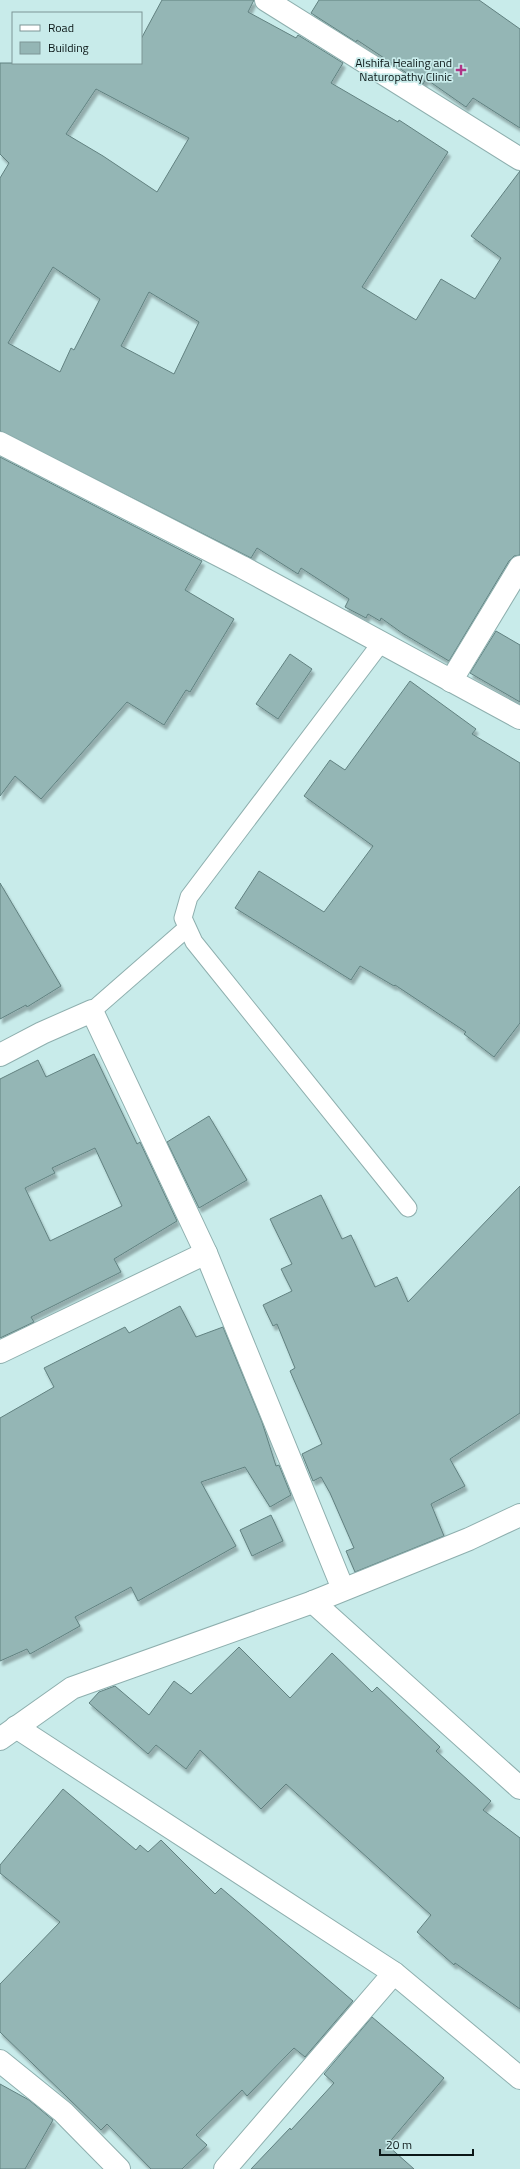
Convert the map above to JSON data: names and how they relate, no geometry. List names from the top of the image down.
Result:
{
  "places": {
    "health": ["Alshifa Healing and Naturopathy Clinic"]
  },
  "legend": ["Road", "Building"],
  "scale_bar": "20 m"
}
